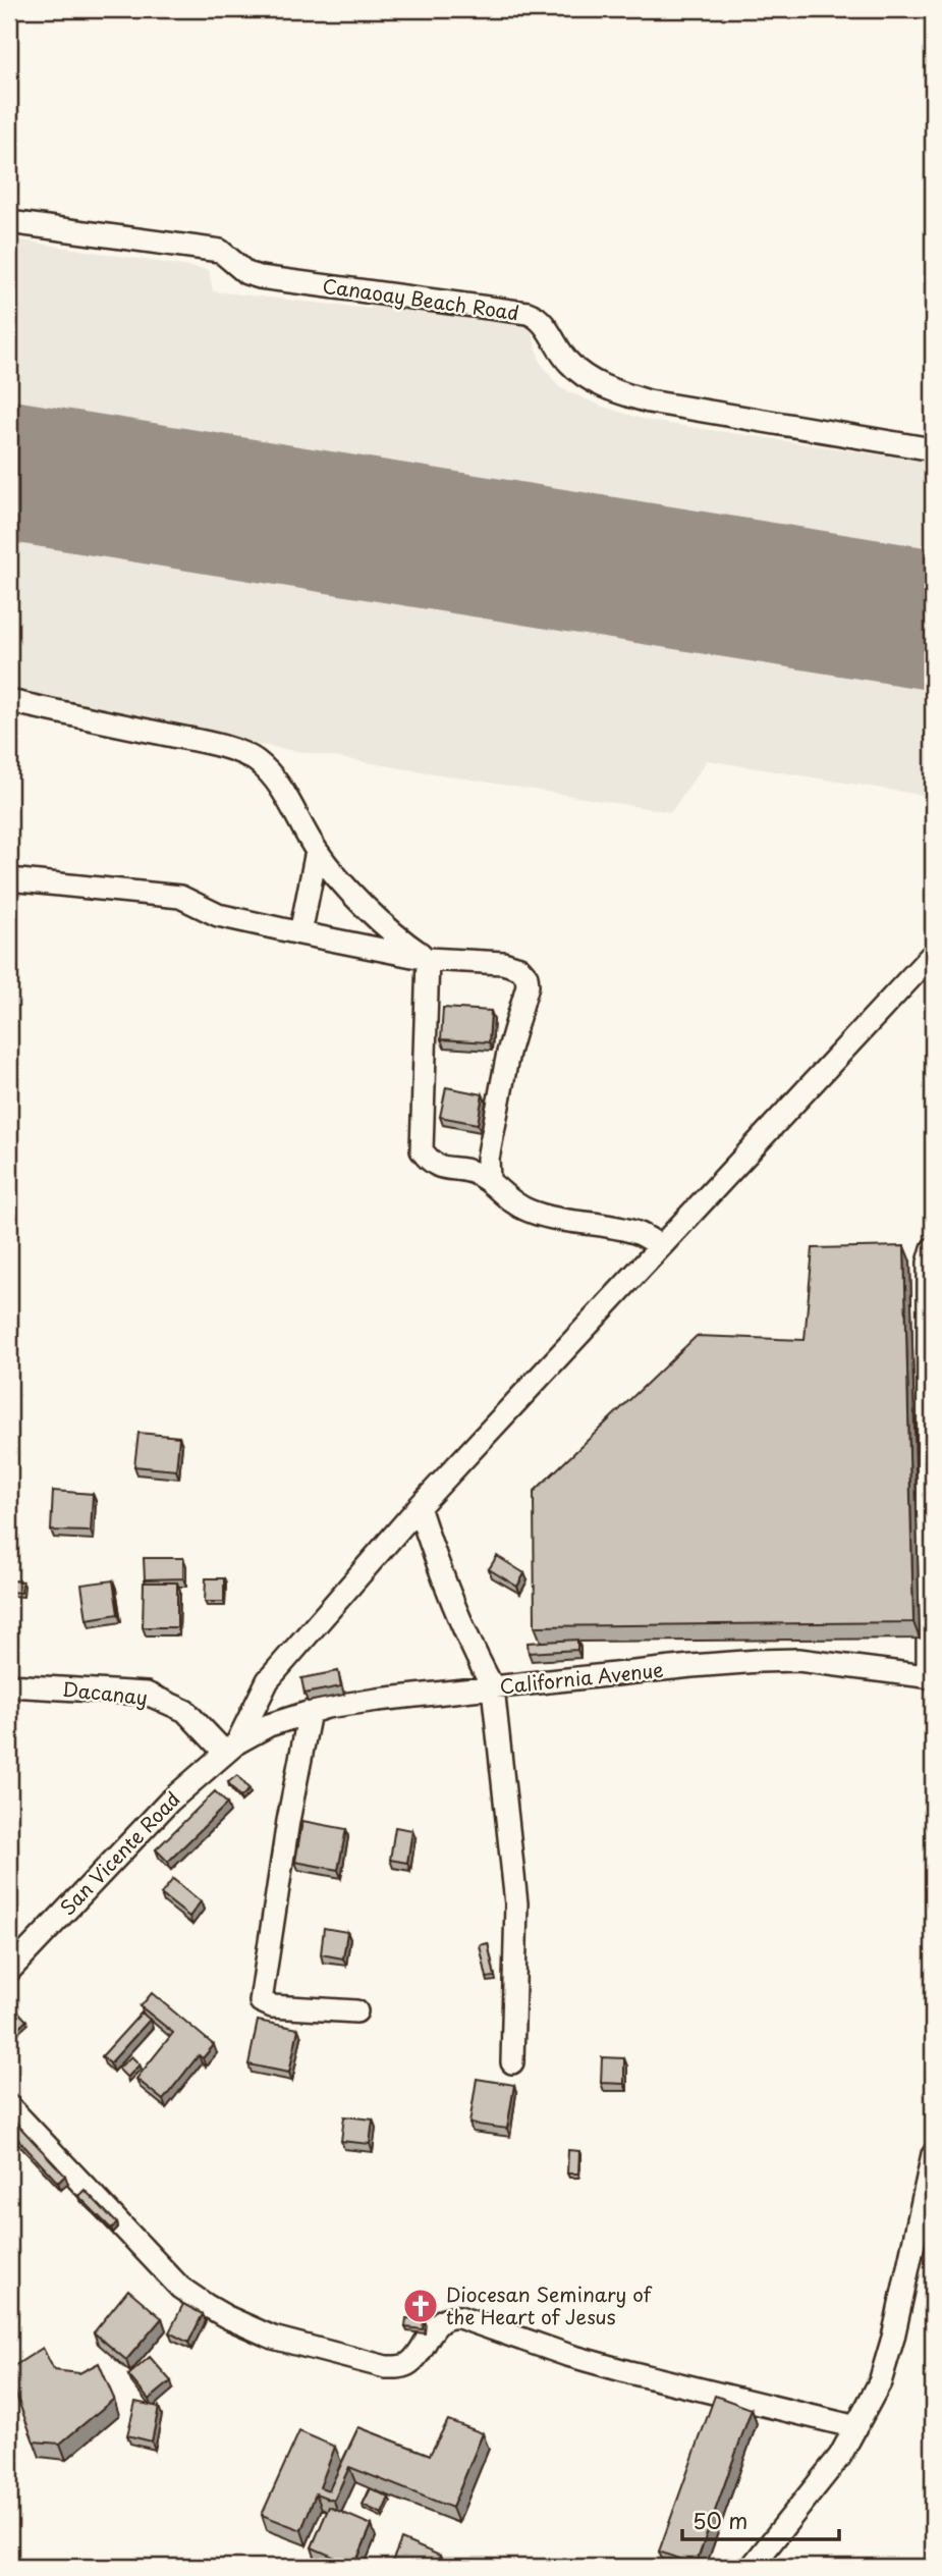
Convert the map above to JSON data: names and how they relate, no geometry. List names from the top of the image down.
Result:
{
  "streets": {
    "street": [
      "Canaoay Beach Road",
      "California Avenue",
      "Dacanay",
      "San Vicente Road"
    ]
  },
  "crossings": [
    ["California Avenue", "Dacanay"],
    ["California Avenue", "San Vicente Road"],
    ["Dacanay", "San Vicente Road"]
  ],
  "places": {
    "church": ["Diocesan Seminary of the Heart of Jesus"]
  },
  "scale_bar": "50 m"
}
